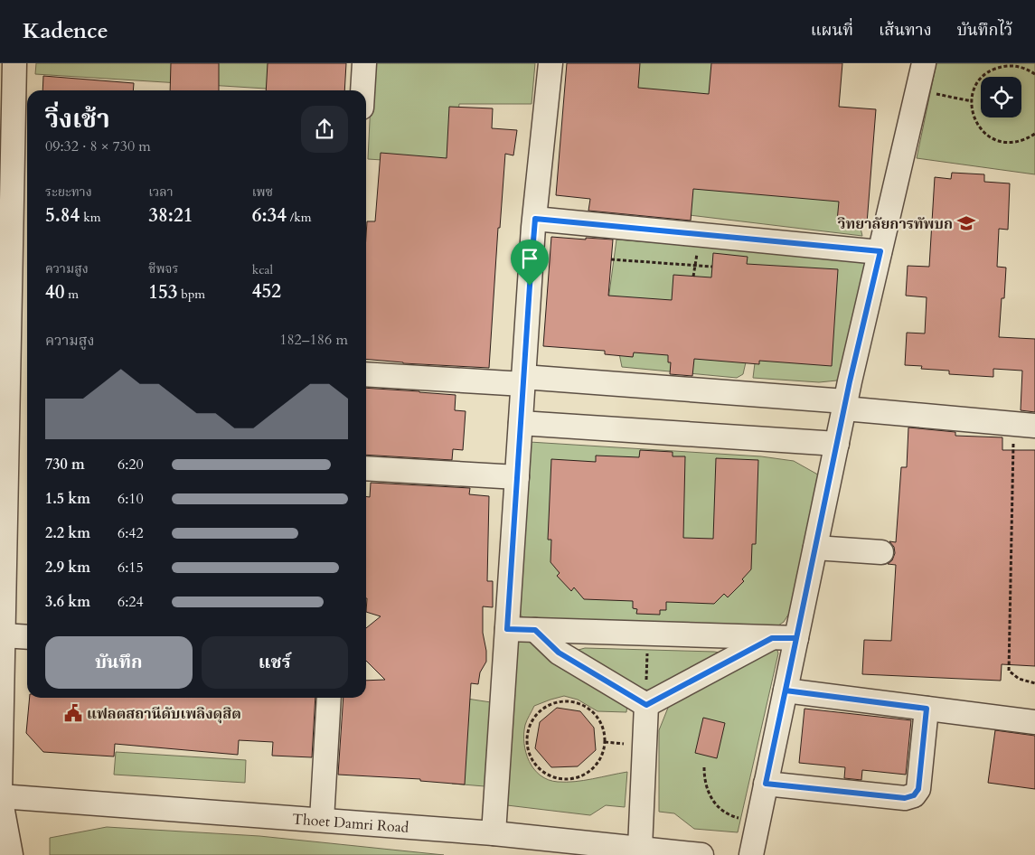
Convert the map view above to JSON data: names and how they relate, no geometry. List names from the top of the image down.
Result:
{
  "streets": {
    "street": ["Thoet Damri Road"]
  },
  "places": {
    "school or university": ["วิทยาลัยการทัพบก"],
    "public building": ["แฟลตสถานีดับเพลิงดุสิต"]
  },
  "page": {
    "header": "Kadence",
    "nav": ["แผนที่", "เส้นทาง", "บันทึกไว้"],
    "heading": ["วิ่งเช้า", "09:32 · 8 × 730 m"],
    "stats": [
      ["ระยะทาง", "5.84 km"],
      ["เวลา", "38:21"],
      ["เพซ", "6:34 /km"],
      ["ความสูง", "40 m"],
      ["ชีพจร", "153 bpm"],
      ["kcal", "452"]
    ],
    "chart": ["ความสูง", "182–186 m"],
    "list": [
      {
        "name": "730 m",
        "note": "6:20"
      },
      {
        "name": "1.5 km",
        "note": "6:10"
      },
      {
        "name": "2.2 km",
        "note": "6:42"
      },
      {
        "name": "2.9 km",
        "note": "6:15"
      },
      {
        "name": "3.6 km",
        "note": "6:24"
      }
    ],
    "buttons": ["บันทึก", "แชร์"]
  }
}
